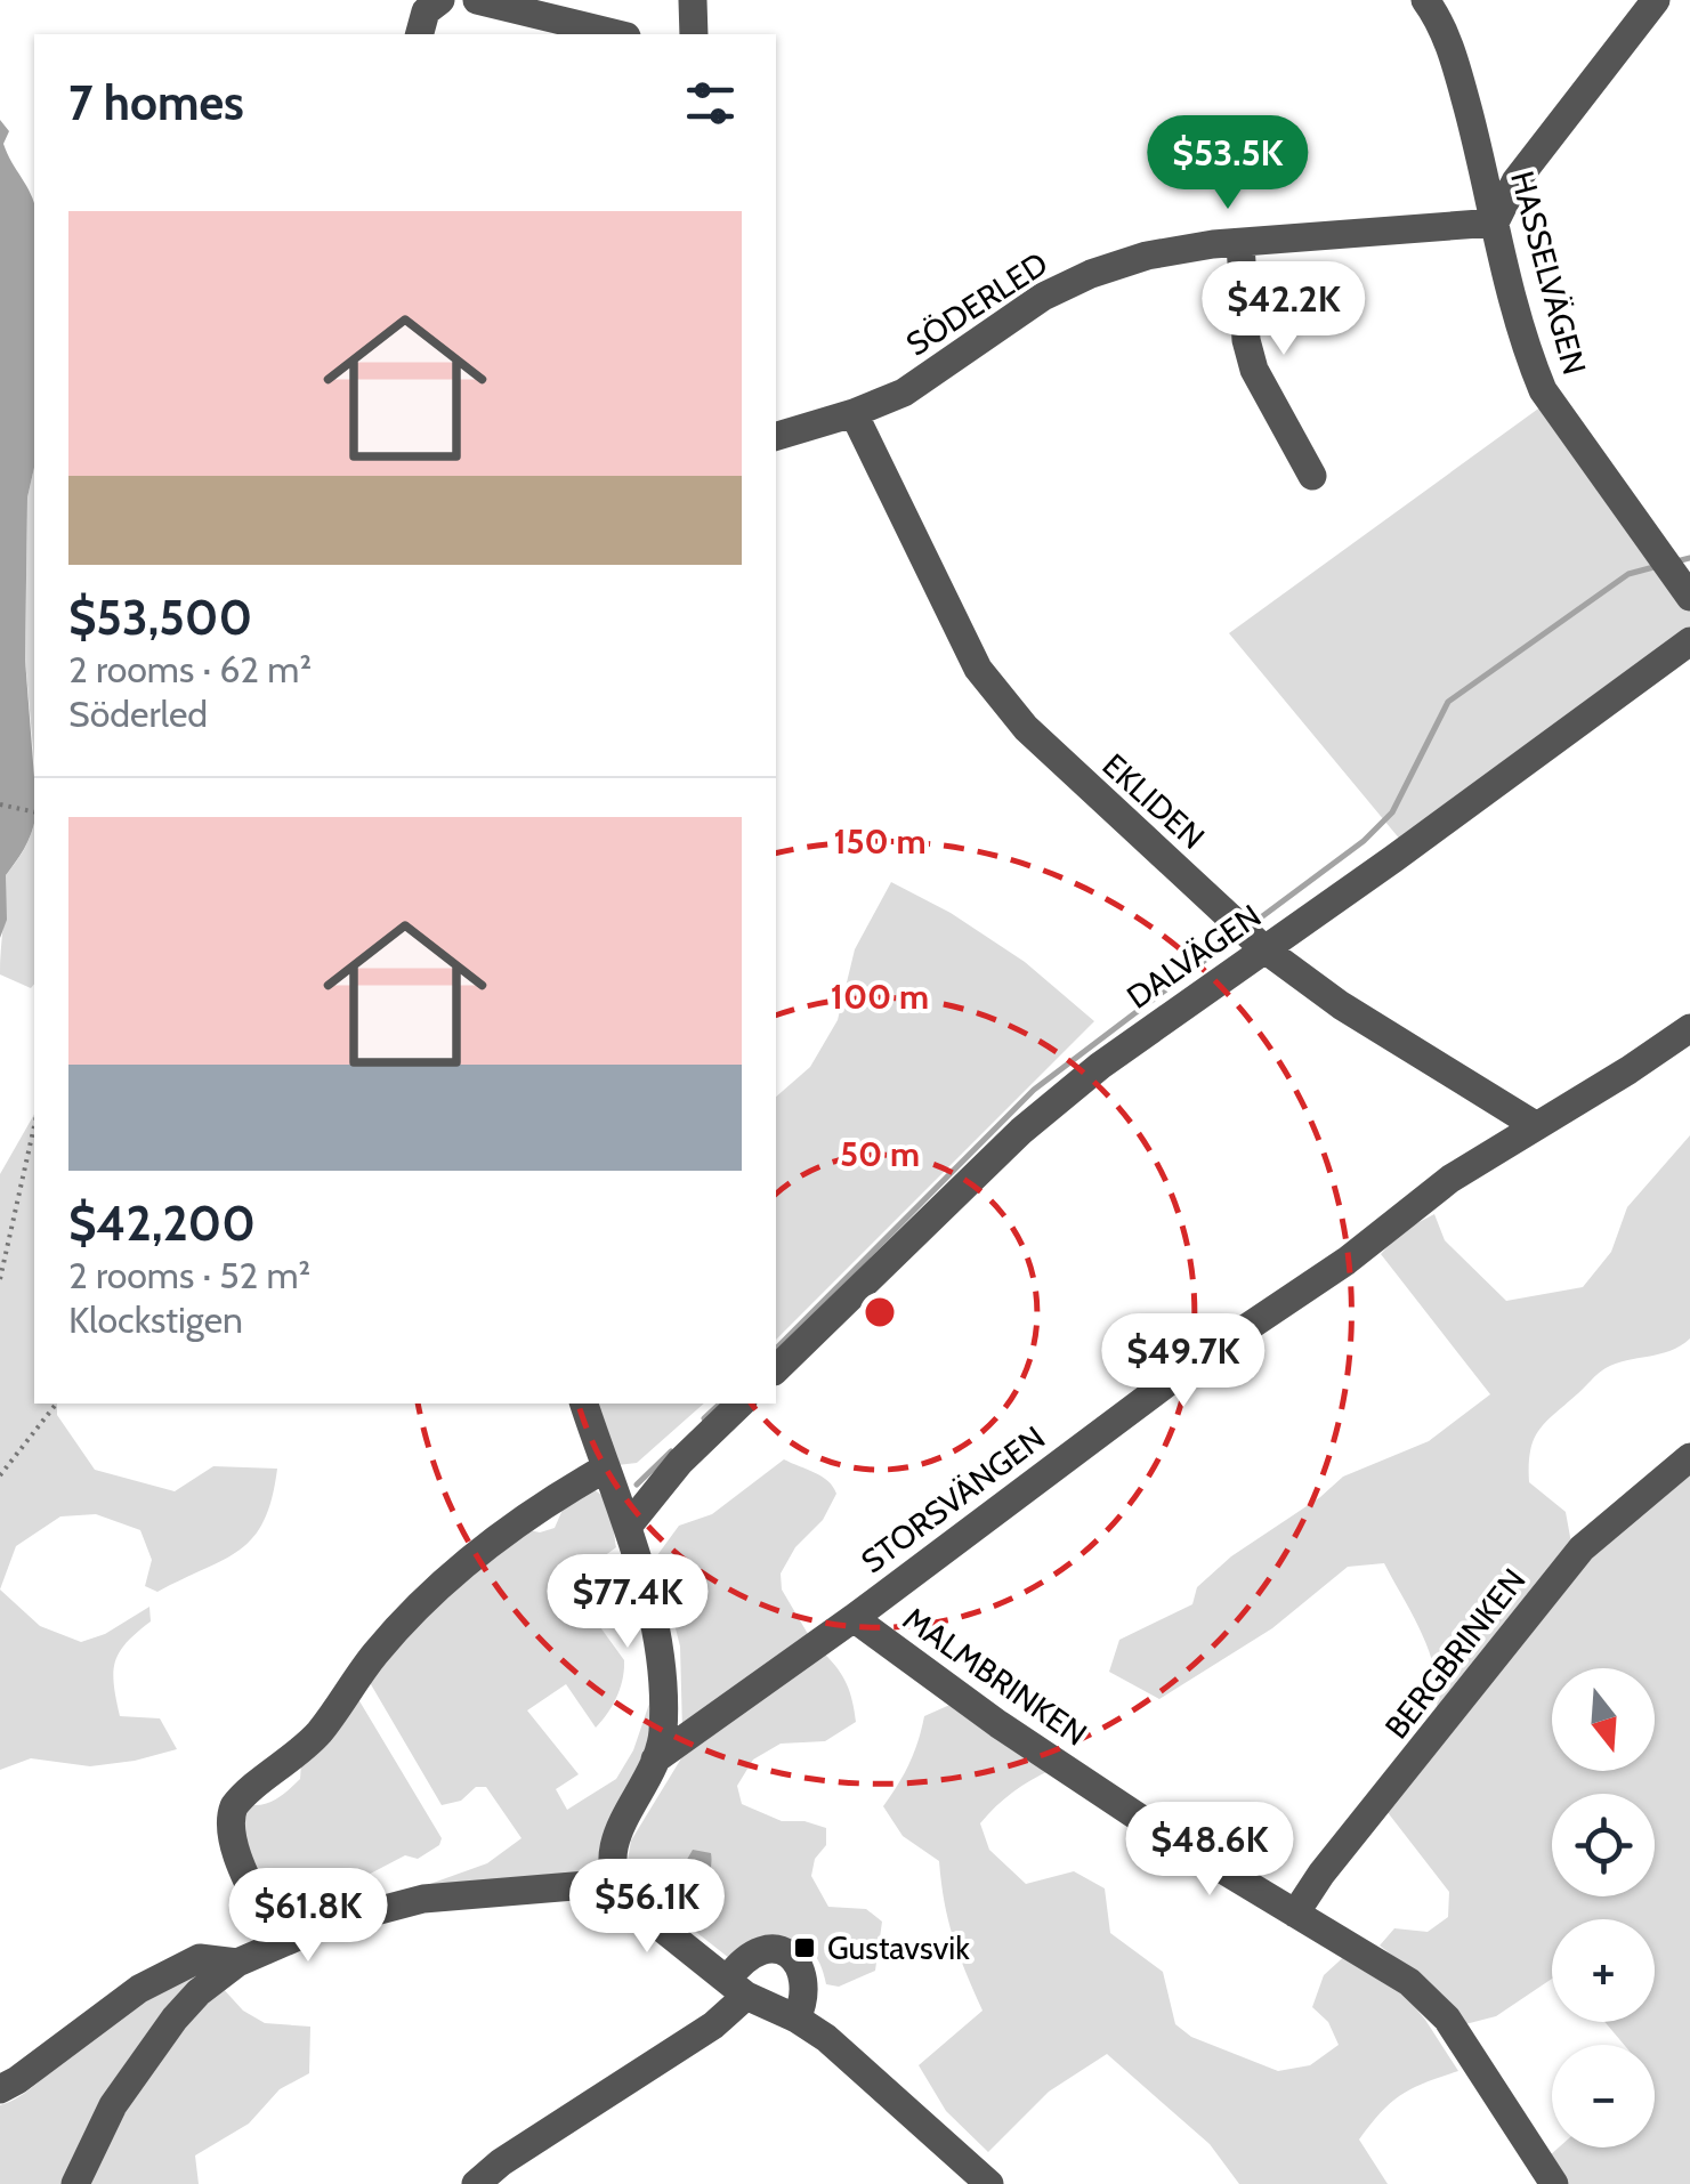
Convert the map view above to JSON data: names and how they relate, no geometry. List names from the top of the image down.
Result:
{
  "streets": {
    "street": [
      "HASSELVÄGEN",
      "SÖDERLED",
      "EKLIDEN",
      "DALVÄGEN",
      "STORSVÄNGEN",
      "BERGBRINKEN",
      "MALMBRINKEN"
    ]
  },
  "crossings": [
    ["HASSELVÄGEN", "SÖDERLED"],
    ["SÖDERLED", "EKLIDEN"],
    ["EKLIDEN", "DALVÄGEN"],
    ["EKLIDEN", "STORSVÄNGEN"],
    ["STORSVÄNGEN", "MALMBRINKEN"],
    ["BERGBRINKEN", "MALMBRINKEN"]
  ],
  "places": {
    "transit": ["Gustavsvik"]
  },
  "north": "bottom",
  "page": {
    "heading": "7 homes",
    "price": [
      "$53.5K",
      "$42.2K",
      "$49.7K",
      "$77.4K",
      "$48.6K",
      "$56.1K",
      "$61.8K"
    ],
    "list": [
      {
        "name": "$53,500",
        "note": "2 rooms · 62 m² · Söderled"
      },
      {
        "name": "$42,200",
        "note": "2 rooms · 52 m² · Klockstigen"
      }
    ],
    "map_buttons": ["+", "−"]
  },
  "rings": ["150 m", "100 m", "50 m"]
}
